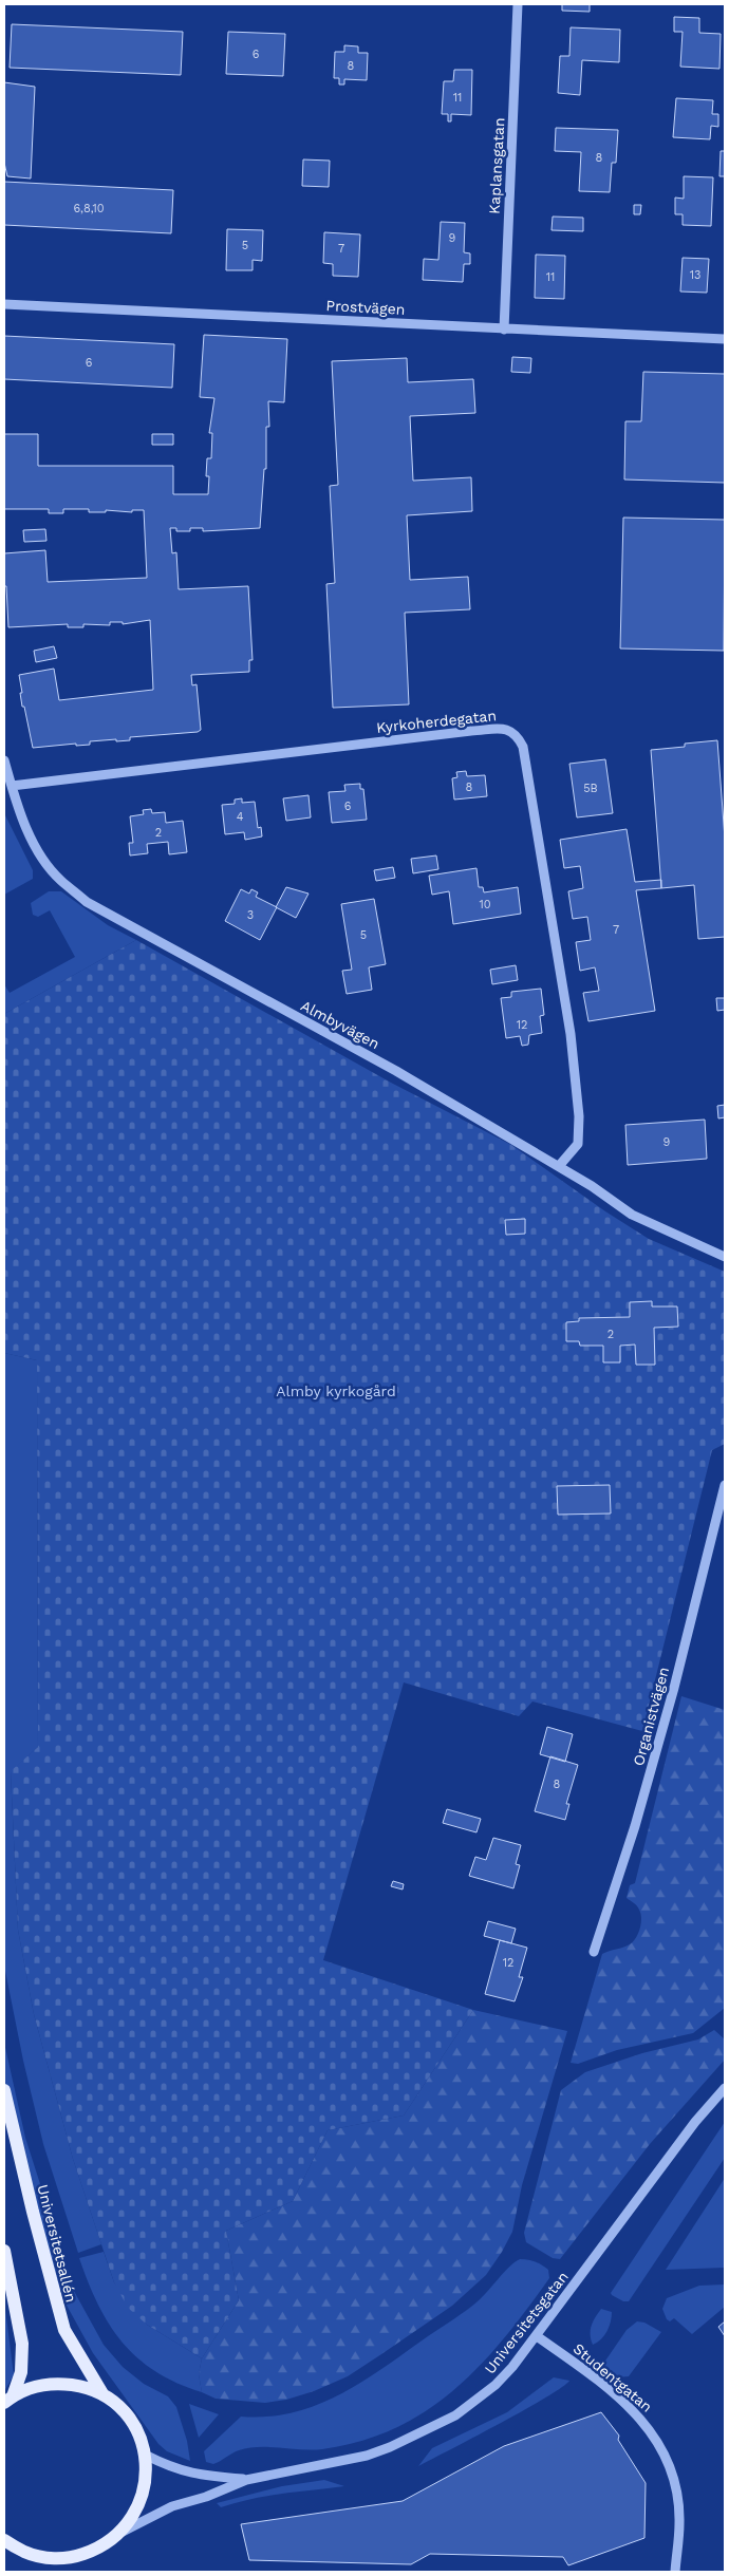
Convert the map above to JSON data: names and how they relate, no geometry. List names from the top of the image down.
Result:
{
  "streets": {
    "main road": ["Universitetsallén"],
    "street": [
      "Kaplansgatan",
      "Prostvägen",
      "Kyrkoherdegatan",
      "Almbyvägen",
      "Organistvägen",
      "Universitetsgatan",
      "Studentgatan"
    ]
  },
  "crossings": [
    ["Kaplansgatan", "Prostvägen"],
    ["Kyrkoherdegatan", "Almbyvägen"],
    ["Universitetsgatan", "Studentgatan"]
  ],
  "parks": ["Almby kyrkogård"],
  "house_numbers": [
    "6",
    "8",
    "11",
    "8",
    "6,8,10",
    "9",
    "5",
    "7",
    "13",
    "11",
    "6",
    "8",
    "5B",
    "6",
    "4",
    "2",
    "10",
    "3",
    "7",
    "5",
    "12",
    "9",
    "2",
    "8",
    "12"
  ]
}
